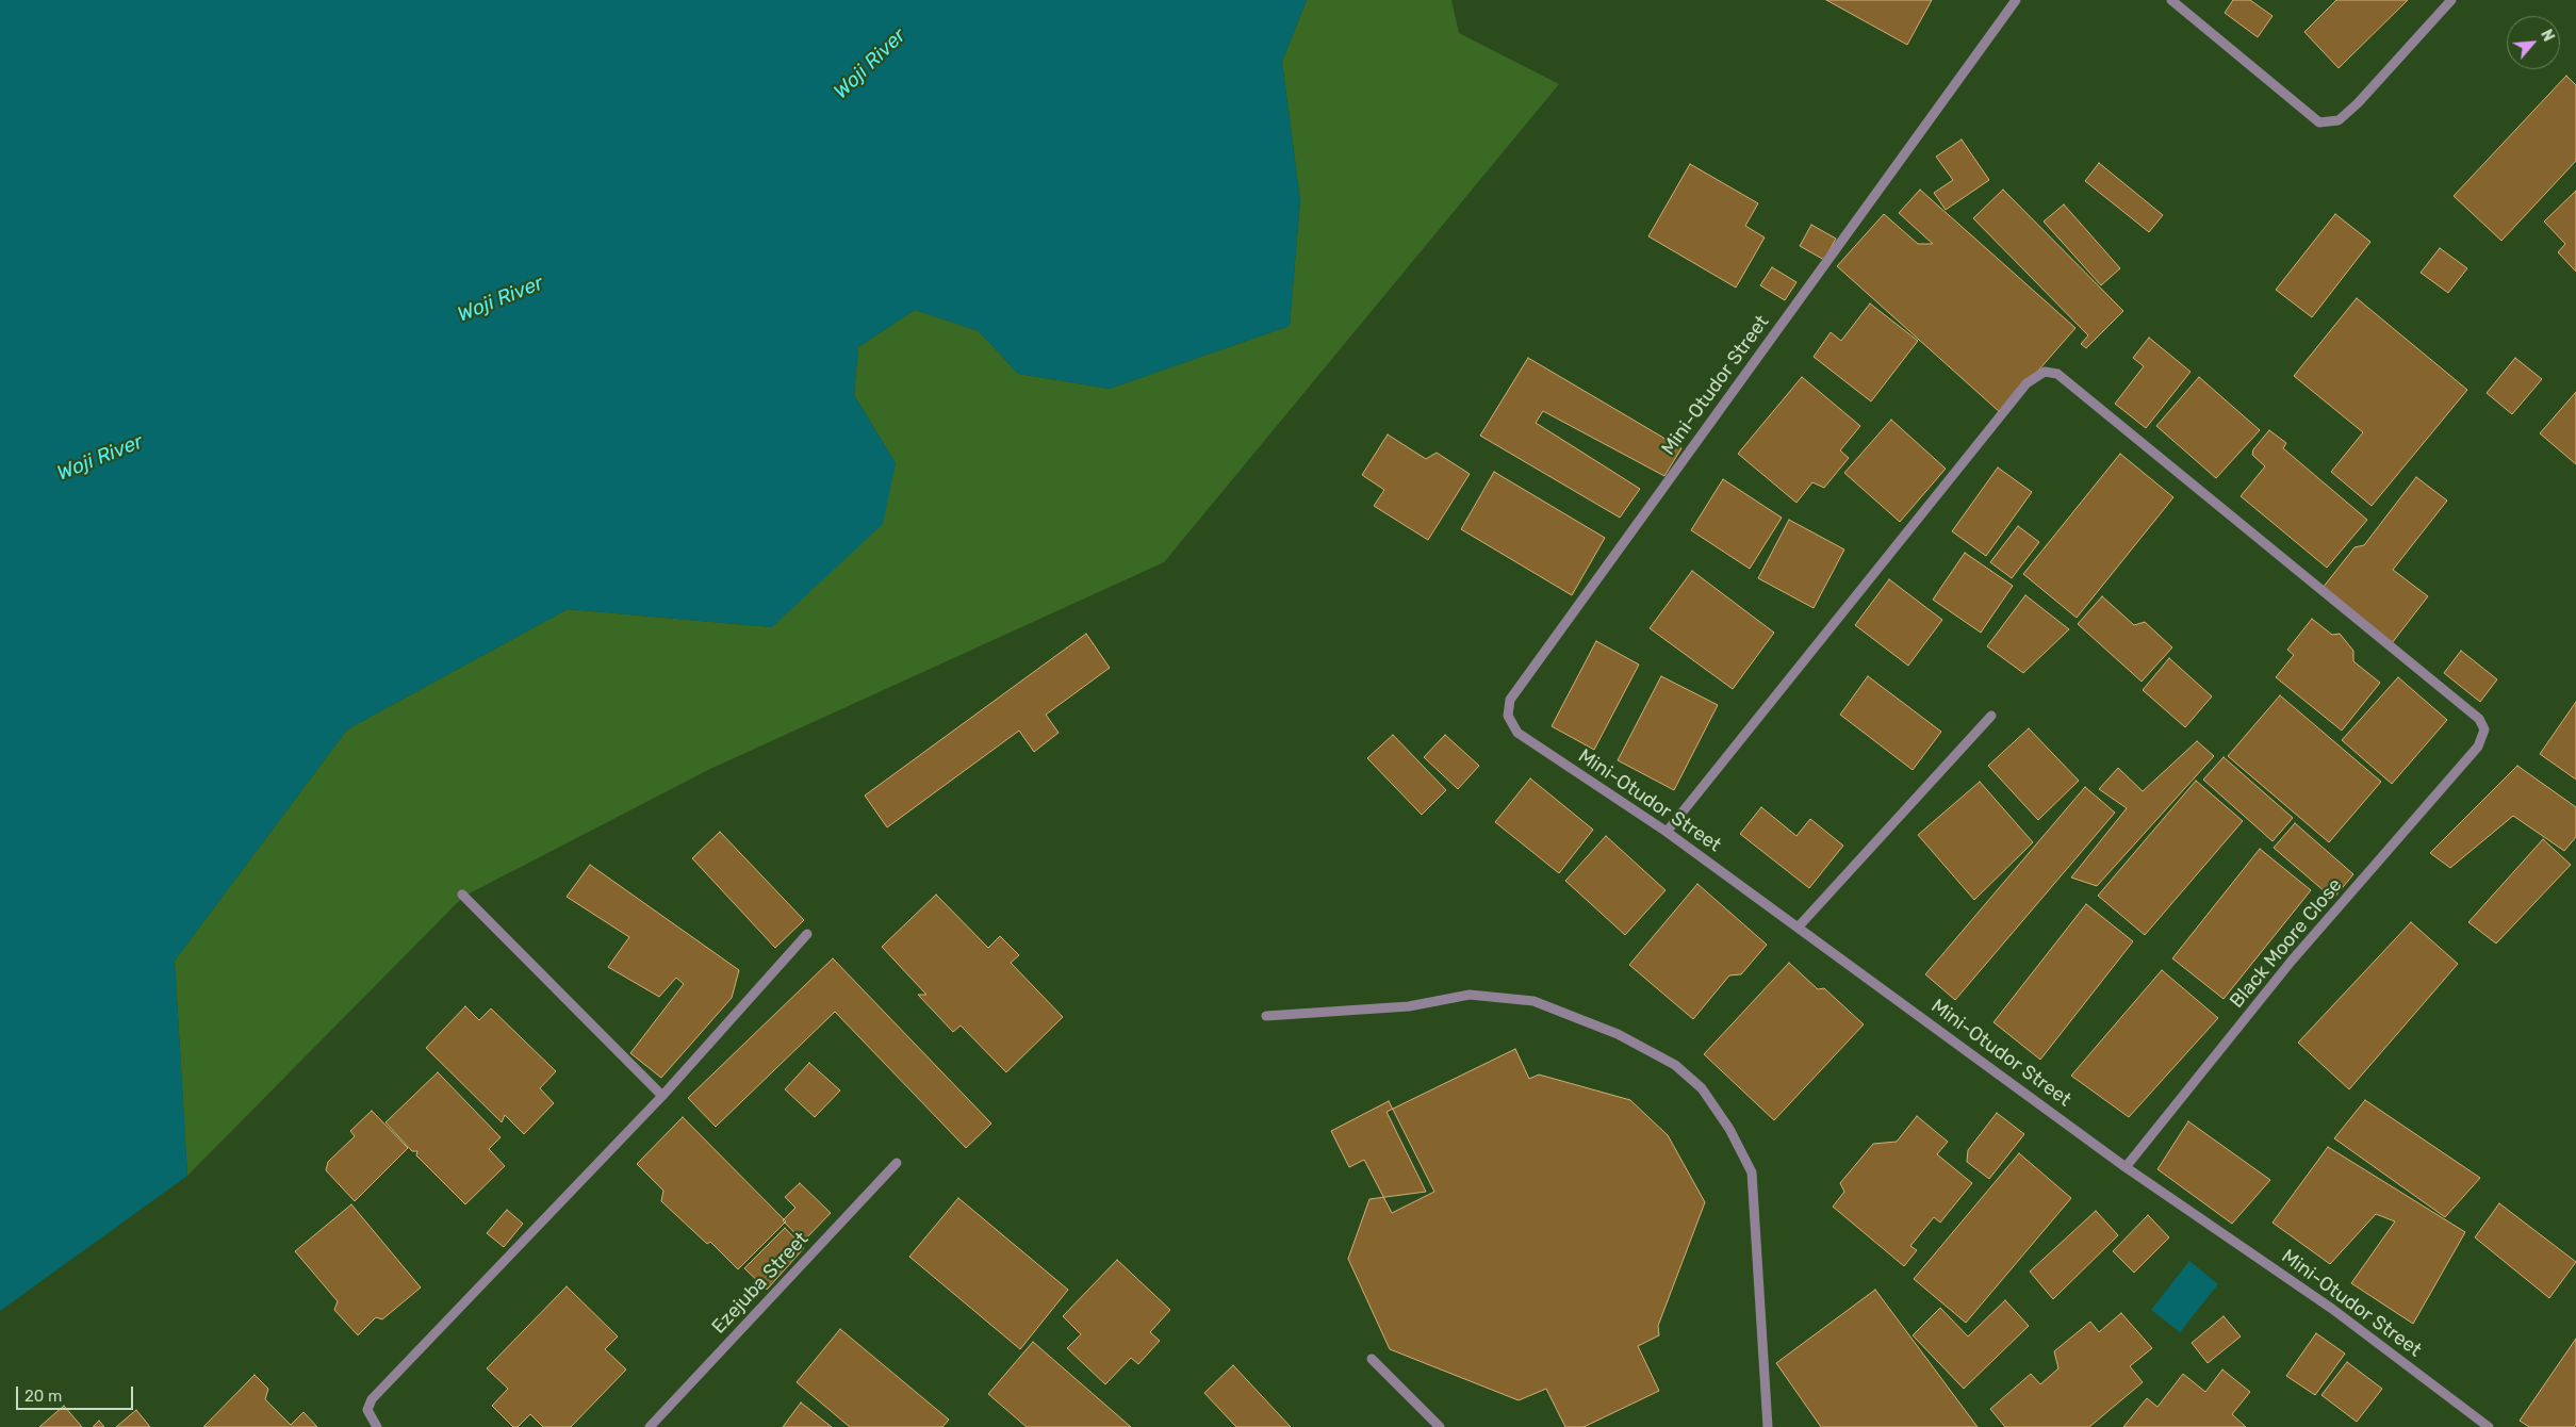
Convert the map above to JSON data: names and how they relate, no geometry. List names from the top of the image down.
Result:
{
  "streets": {
    "street": ["Mini-Otudor Street", "Black Moore Close", "Ezejuba Street"]
  },
  "crossings": [
    ["Mini-Otudor Street", "Black Moore Close"]
  ],
  "water": ["Woji River"],
  "scale_bar": "20 m",
  "north": "top right"
}
